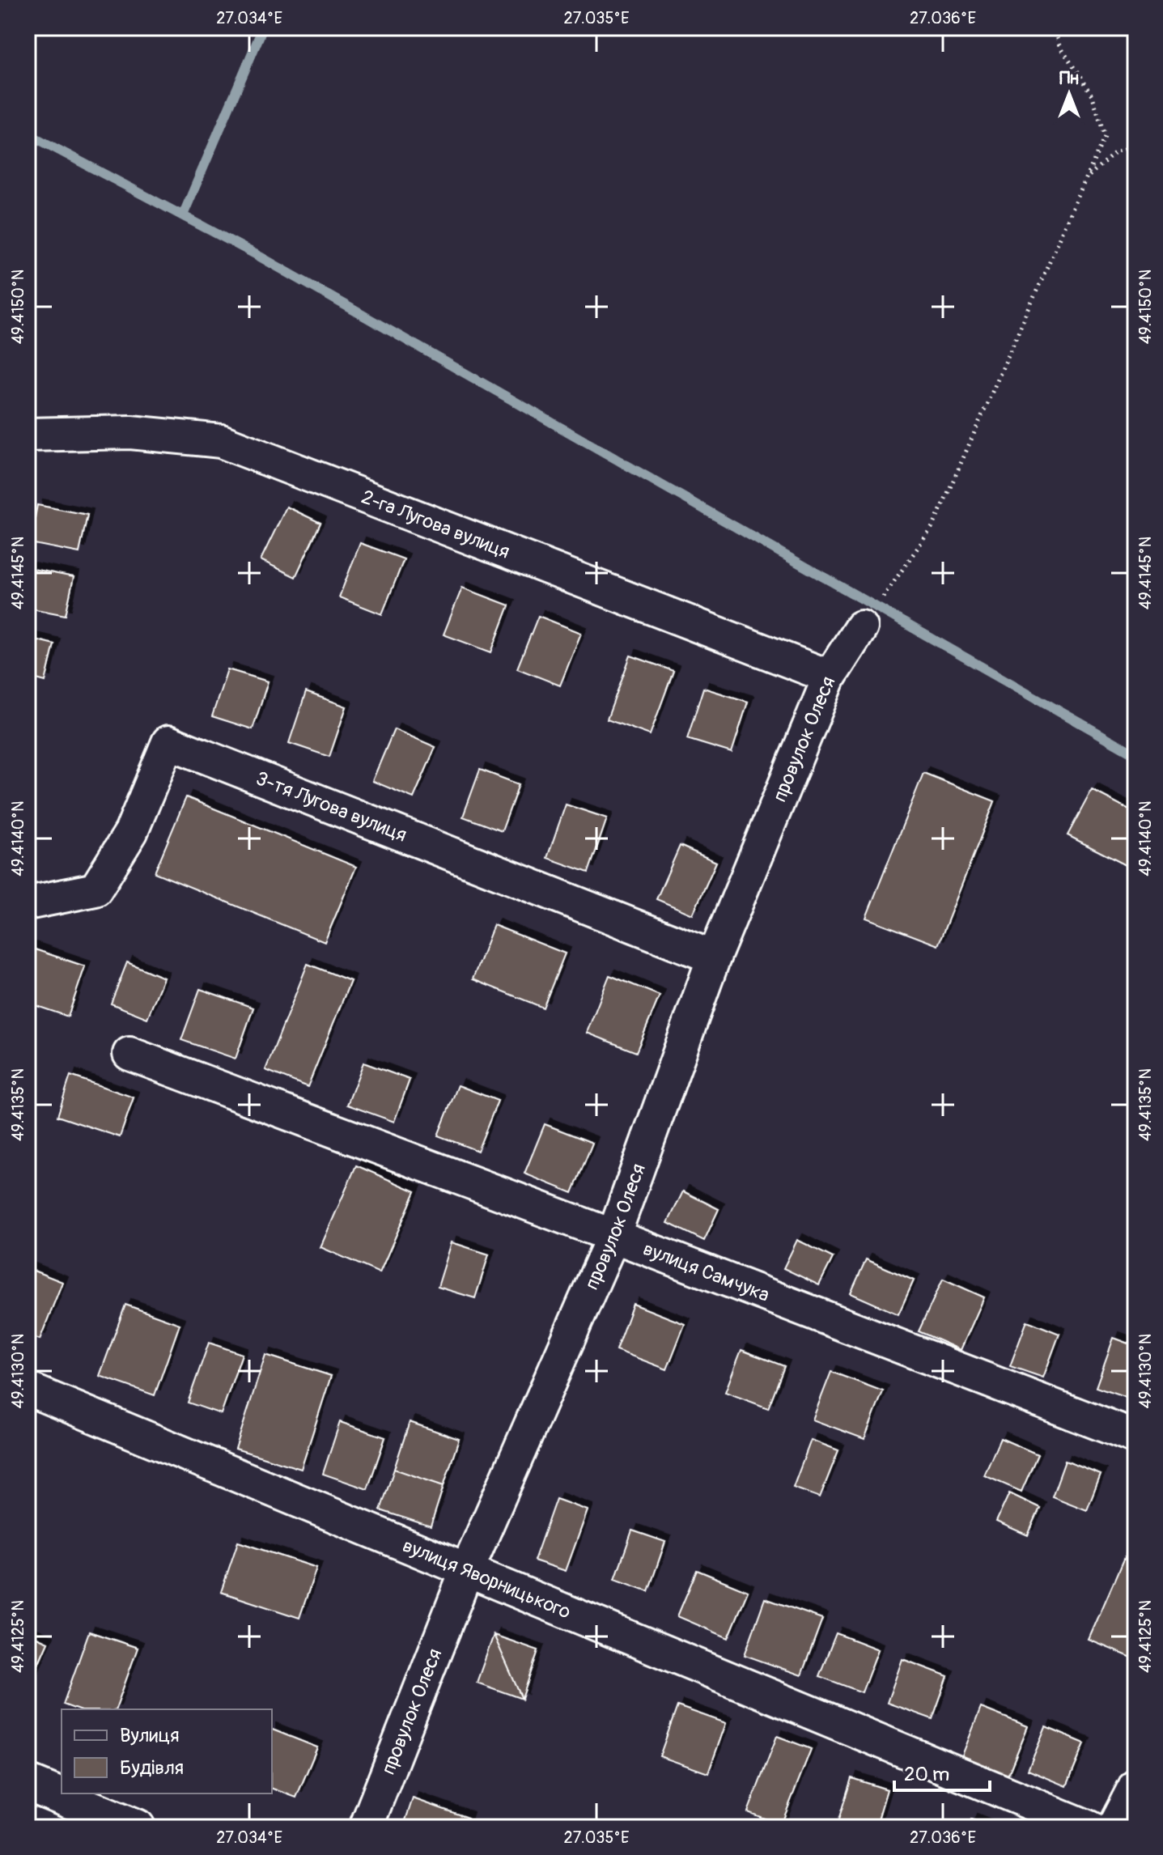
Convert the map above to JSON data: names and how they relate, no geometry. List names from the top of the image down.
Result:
{
  "streets": {
    "street": [
      "2-га Лугова вулиця",
      "провулок Олеся",
      "3-тя Лугова вулиця",
      "вулиця Самчука",
      "вулиця Яворницького"
    ]
  },
  "crossings": [
    ["2-га Лугова вулиця", "провулок Олеся"],
    ["провулок Олеся", "3-тя Лугова вулиця"],
    ["провулок Олеся", "вулиця Самчука"],
    ["провулок Олеся", "вулиця Яворницького"]
  ],
  "legend": ["Вулиця", "Будівля"],
  "scale_bar": "20 m",
  "north": "top",
  "coordinates": [
    "27.034°E",
    "27.035°E",
    "27.036°E",
    "49.4150°N",
    "49.4145°N",
    "49.4140°N",
    "49.4135°N",
    "49.4130°N",
    "49.4125°N"
  ]
}
